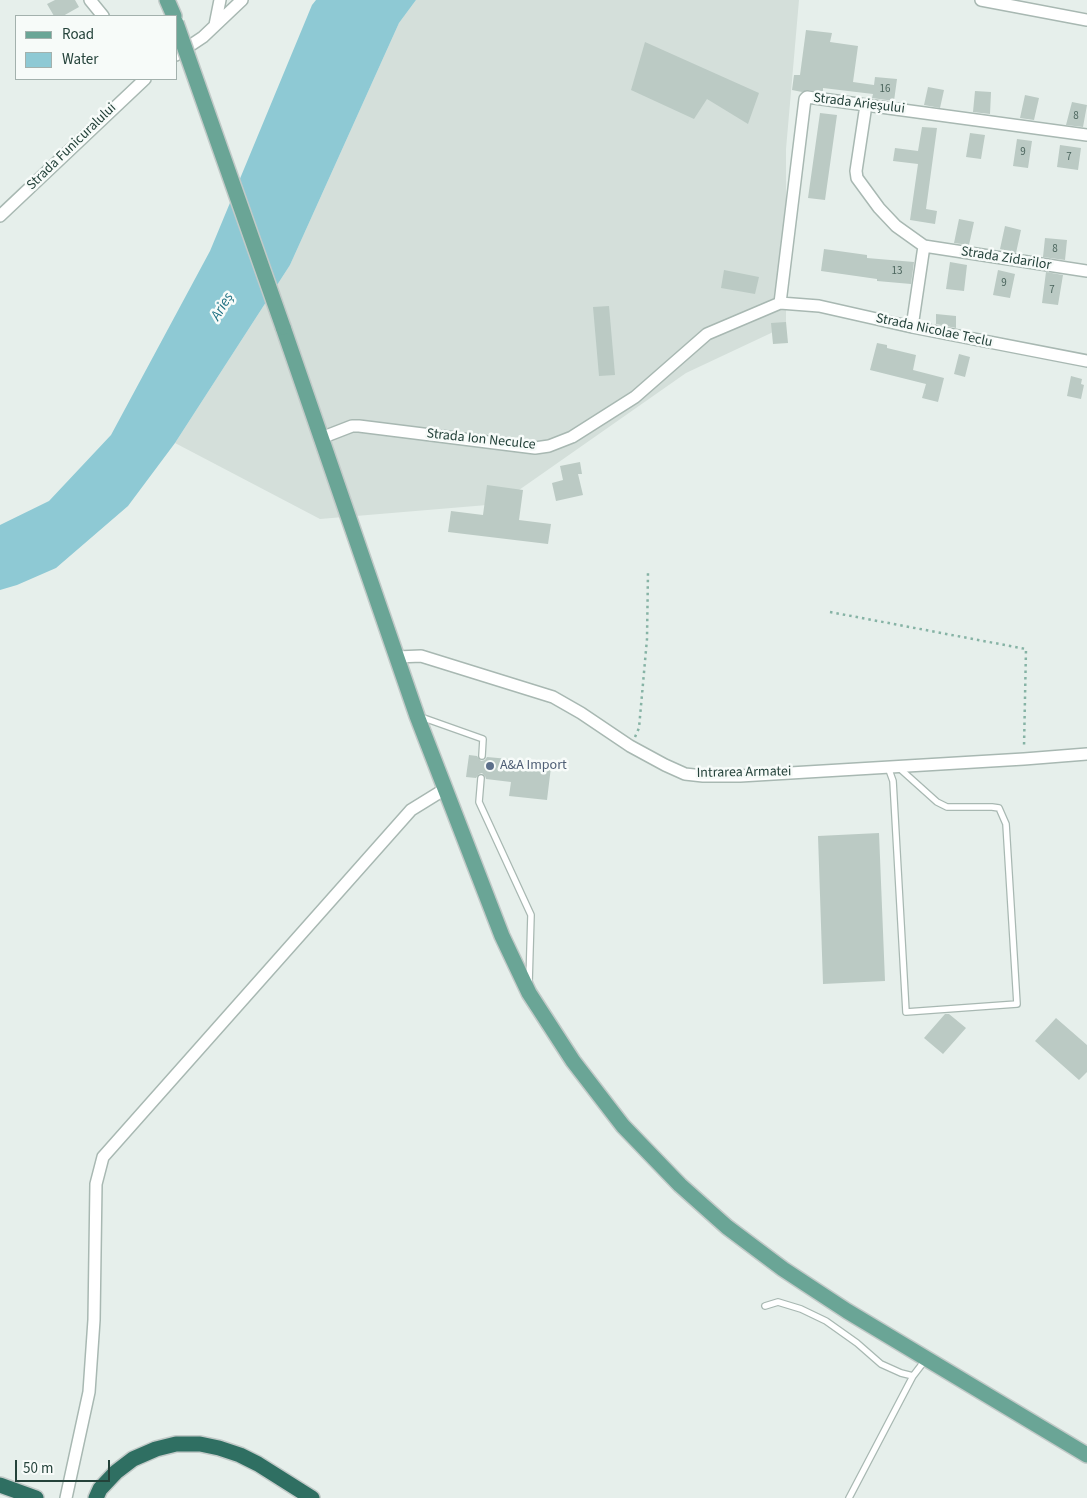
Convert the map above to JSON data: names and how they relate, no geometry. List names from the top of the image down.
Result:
{
  "streets": {
    "street": [
      "Strada Arieșului",
      "Strada Funicuralului",
      "Strada Zidarilor",
      "Strada Nicolae Teclu",
      "Strada Ion Neculce",
      "Intrarea Armatei"
    ]
  },
  "crossings": [
    ["Strada Arieșului", "Strada Zidarilor"],
    ["Strada Arieșului", "Strada Nicolae Teclu"],
    ["Strada Arieșului", "Strada Ion Neculce"],
    ["Strada Nicolae Teclu", "Strada Ion Neculce"]
  ],
  "water": ["Arieș"],
  "places": ["A&A Import"],
  "house_numbers": [
    "16",
    "8",
    "9",
    "7",
    "8",
    "13",
    "9",
    "7"
  ],
  "legend": ["Road", "Water"],
  "scale_bar": "50 m"
}
